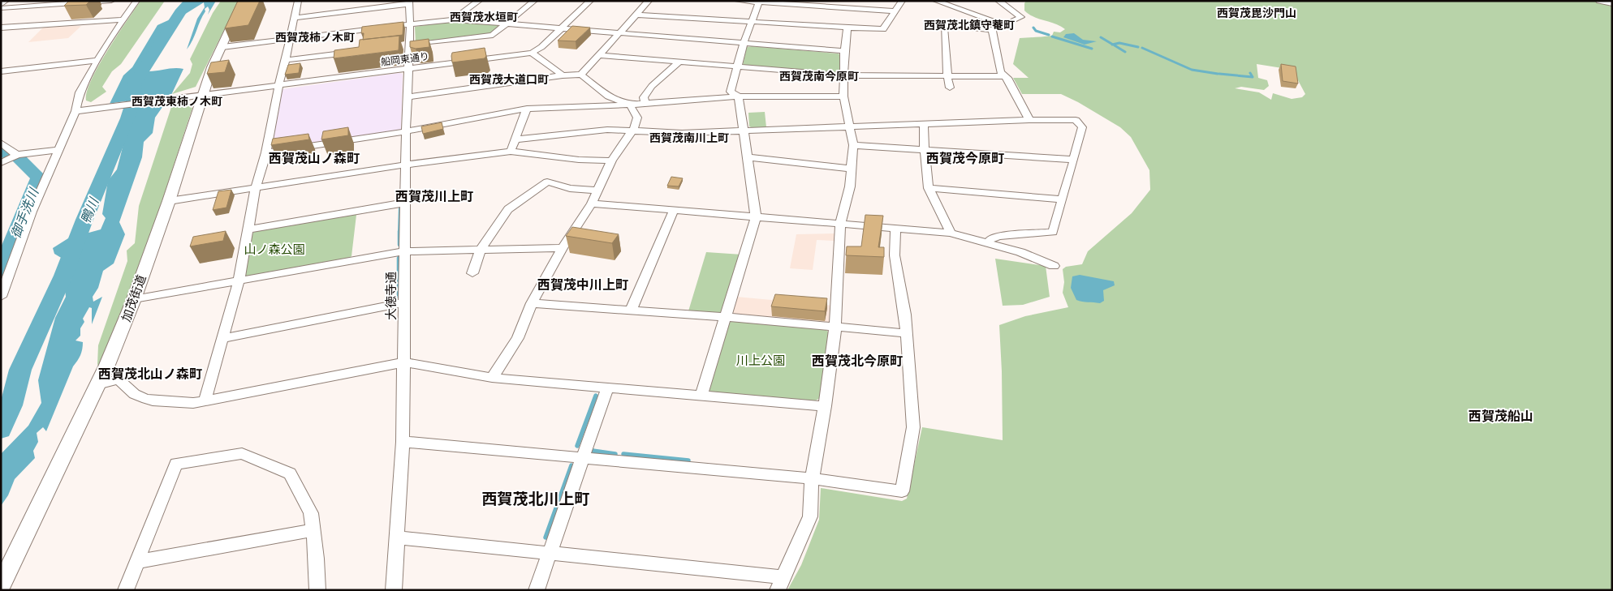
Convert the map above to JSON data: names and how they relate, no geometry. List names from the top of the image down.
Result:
{
  "streets": {
    "main road": ["加茂街道"],
    "street": ["船岡東通り", "大徳寺通"]
  },
  "crossings": [
    ["船岡東通り", "大徳寺通"],
    ["船岡東通り", "加茂街道"]
  ],
  "districts": [
    "西賀茂毘沙門山",
    "西賀茂水垣町",
    "西賀茂北鎮守菴町",
    "西賀茂柿ノ木町",
    "西賀茂南今原町",
    "西賀茂大道口町",
    "西賀茂東柿ノ木町",
    "西賀茂南川上町",
    "西賀茂山ノ森町",
    "西賀茂今原町",
    "西賀茂川上町",
    "西賀茂中川上町",
    "西賀茂北今原町",
    "西賀茂北山ノ森町",
    "西賀茂船山",
    "西賀茂北川上町"
  ],
  "water": ["鴨川", "御手洗川"],
  "parks": ["山ノ森公園", "川上公園"]
}
